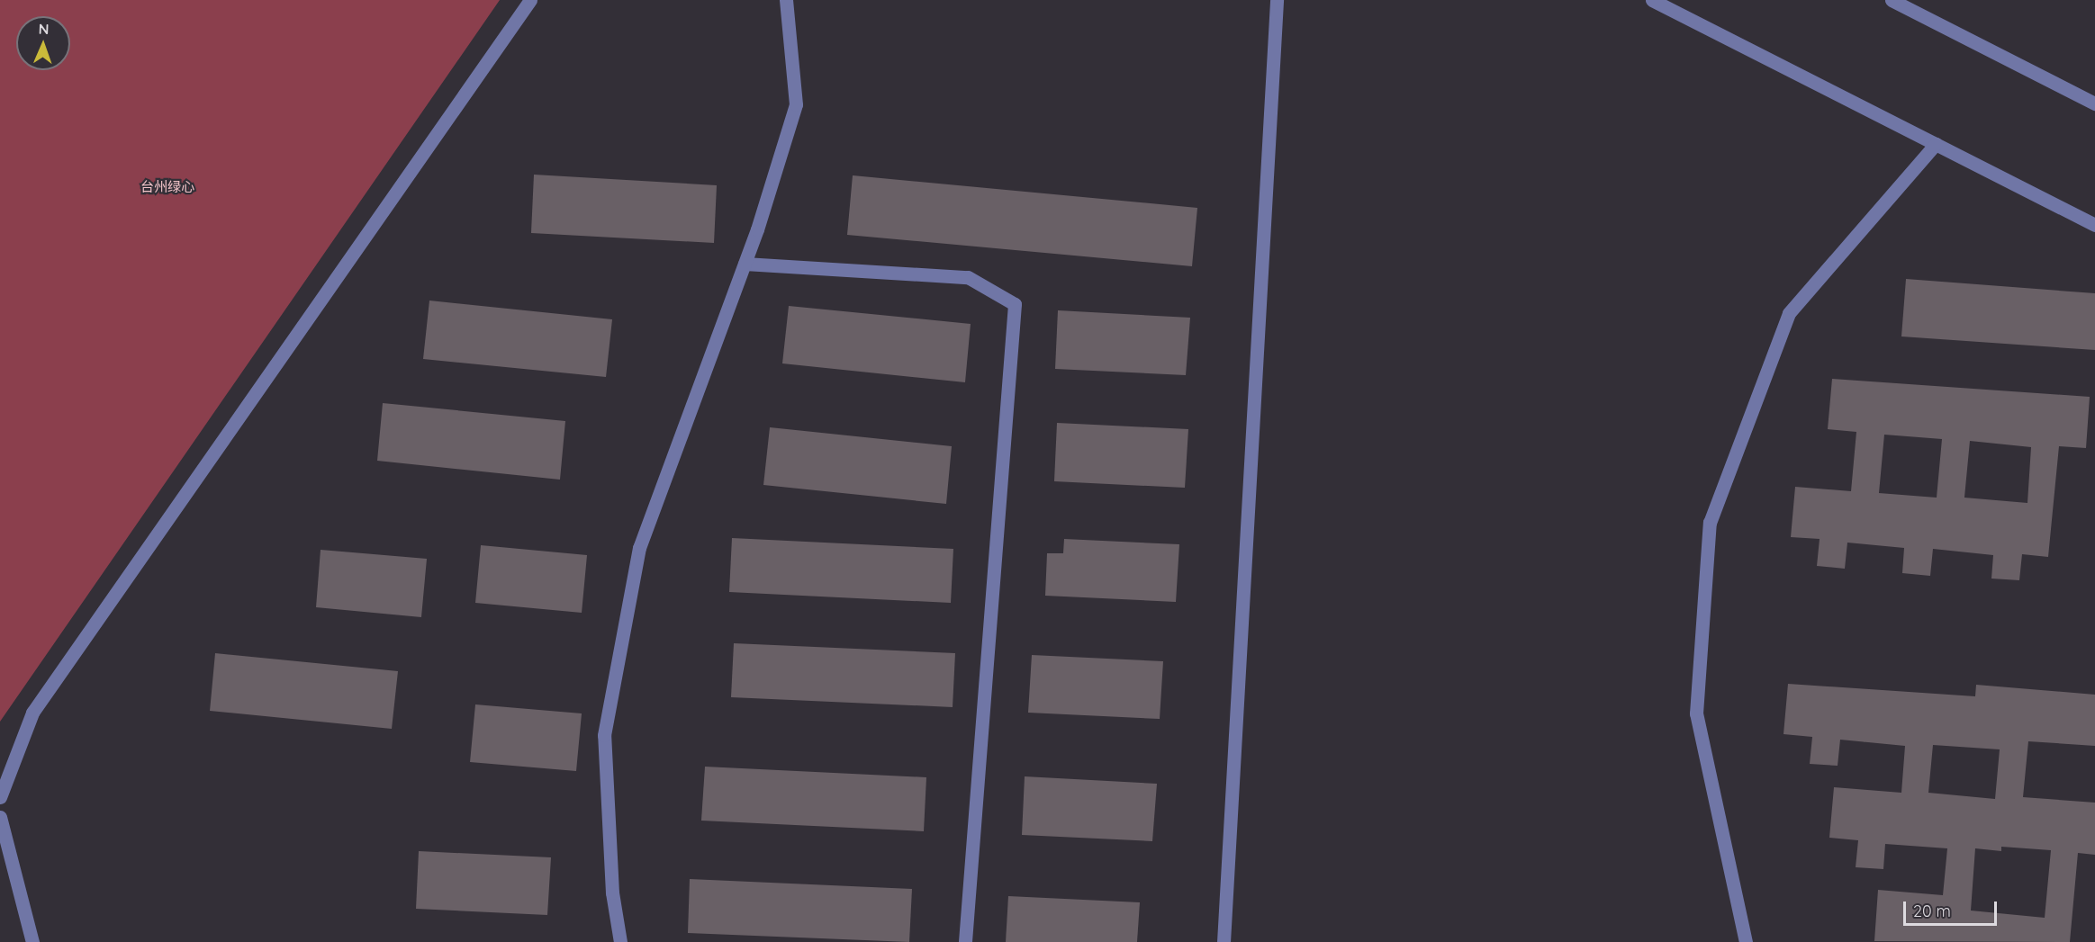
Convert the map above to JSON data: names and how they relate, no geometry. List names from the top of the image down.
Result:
{
  "parks": ["台州绿心"],
  "scale_bar": "20 m",
  "north": "top"
}
